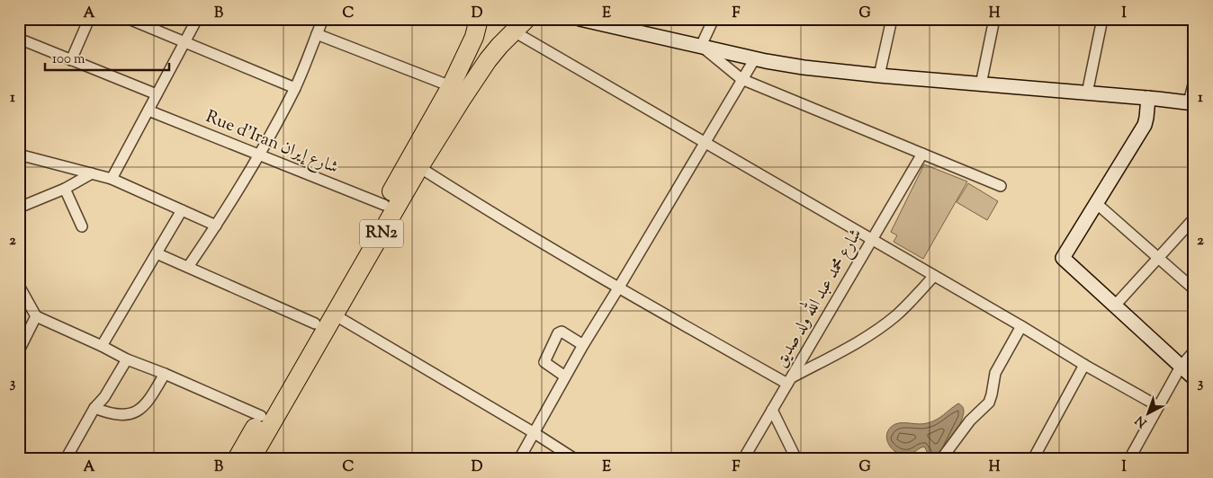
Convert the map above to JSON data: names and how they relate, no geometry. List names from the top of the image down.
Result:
{
  "streets": {
    "highway": ["RN2"],
    "street": ["Rue d'Iran شارع إيران", "شارع محمد عبد الله ولد صديق"]
  },
  "crossings": [
    ["Rue d'Iran شارع إيران", "RN2"]
  ],
  "scale_bar": "100 m",
  "north": "bottom left",
  "grid": {
    "columns": [
      "A",
      "B",
      "C",
      "D",
      "E",
      "F",
      "G",
      "H",
      "I"
    ],
    "rows": ["1", "2", "3"]
  }
}
